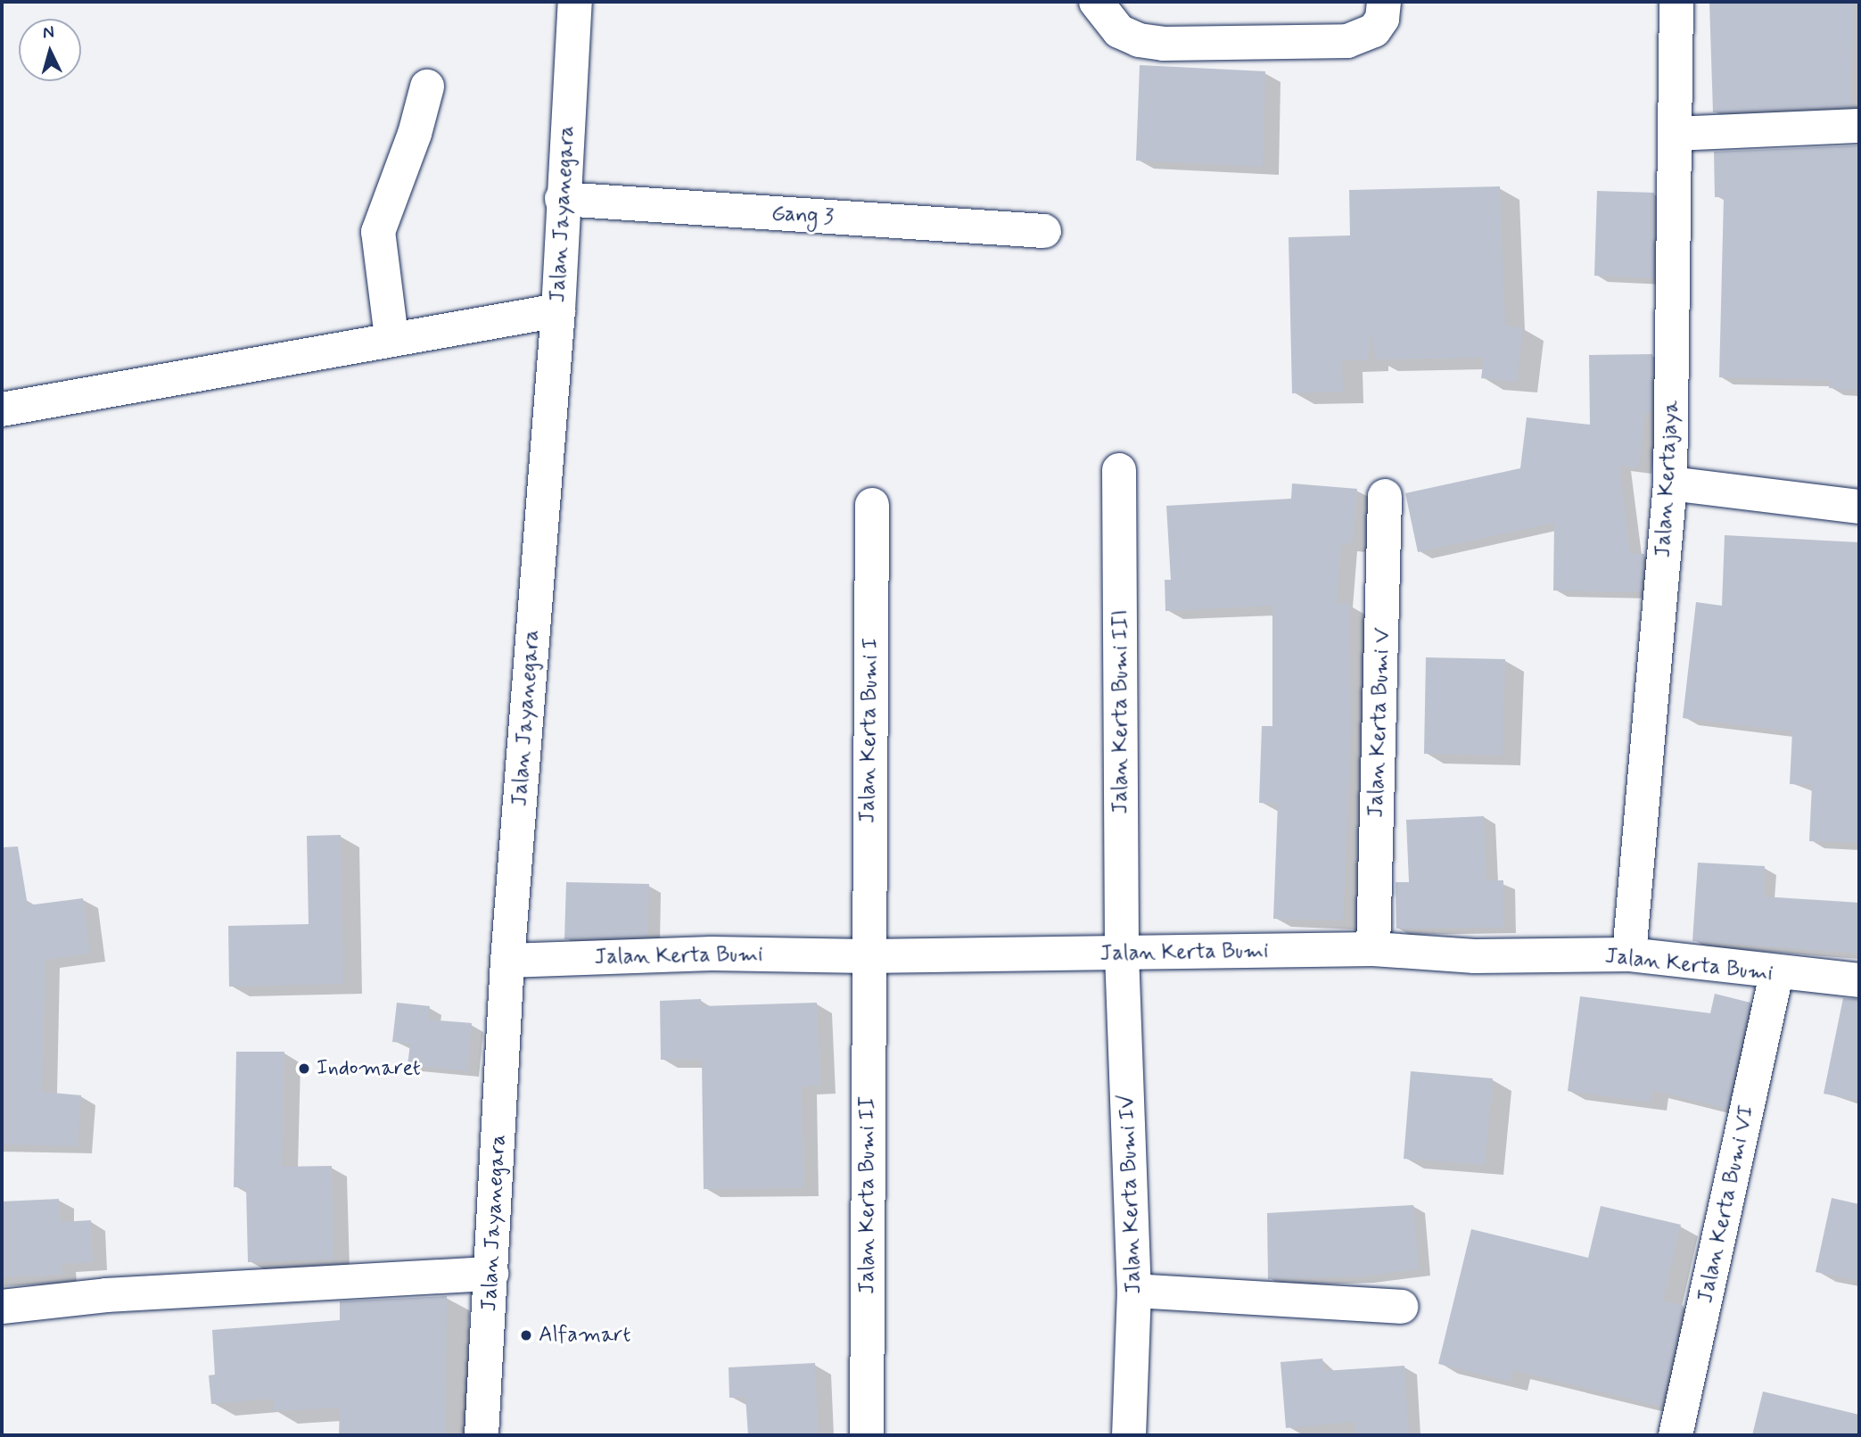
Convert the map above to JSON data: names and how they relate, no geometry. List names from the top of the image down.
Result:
{
  "streets": {
    "street": [
      "Jalan Jayanegara",
      "Gang 3",
      "Jalan Kertajaya",
      "Jalan Kerta Bumi III",
      "Jalan Kerta Bumi V",
      "Jalan Kerta Bumi I",
      "Jalan Kerta Bumi",
      "Jalan Kerta Bumi IV",
      "Jalan Kerta Bumi II",
      "Jalan Kerta Bumi VI"
    ]
  },
  "crossings": [
    ["Jalan Jayanegara", "Gang 3"],
    ["Jalan Jayanegara", "Jalan Kerta Bumi"],
    ["Jalan Kertajaya", "Jalan Kerta Bumi"],
    ["Jalan Kerta Bumi III", "Jalan Kerta Bumi"],
    ["Jalan Kerta Bumi III", "Jalan Kerta Bumi IV"],
    ["Jalan Kerta Bumi V", "Jalan Kerta Bumi"],
    ["Jalan Kerta Bumi I", "Jalan Kerta Bumi"],
    ["Jalan Kerta Bumi I", "Jalan Kerta Bumi II"],
    ["Jalan Kerta Bumi", "Jalan Kerta Bumi IV"],
    ["Jalan Kerta Bumi", "Jalan Kerta Bumi II"],
    ["Jalan Kerta Bumi", "Jalan Kerta Bumi VI"]
  ],
  "places": ["Indomaret", "Alfamart"],
  "north": "top"
}
